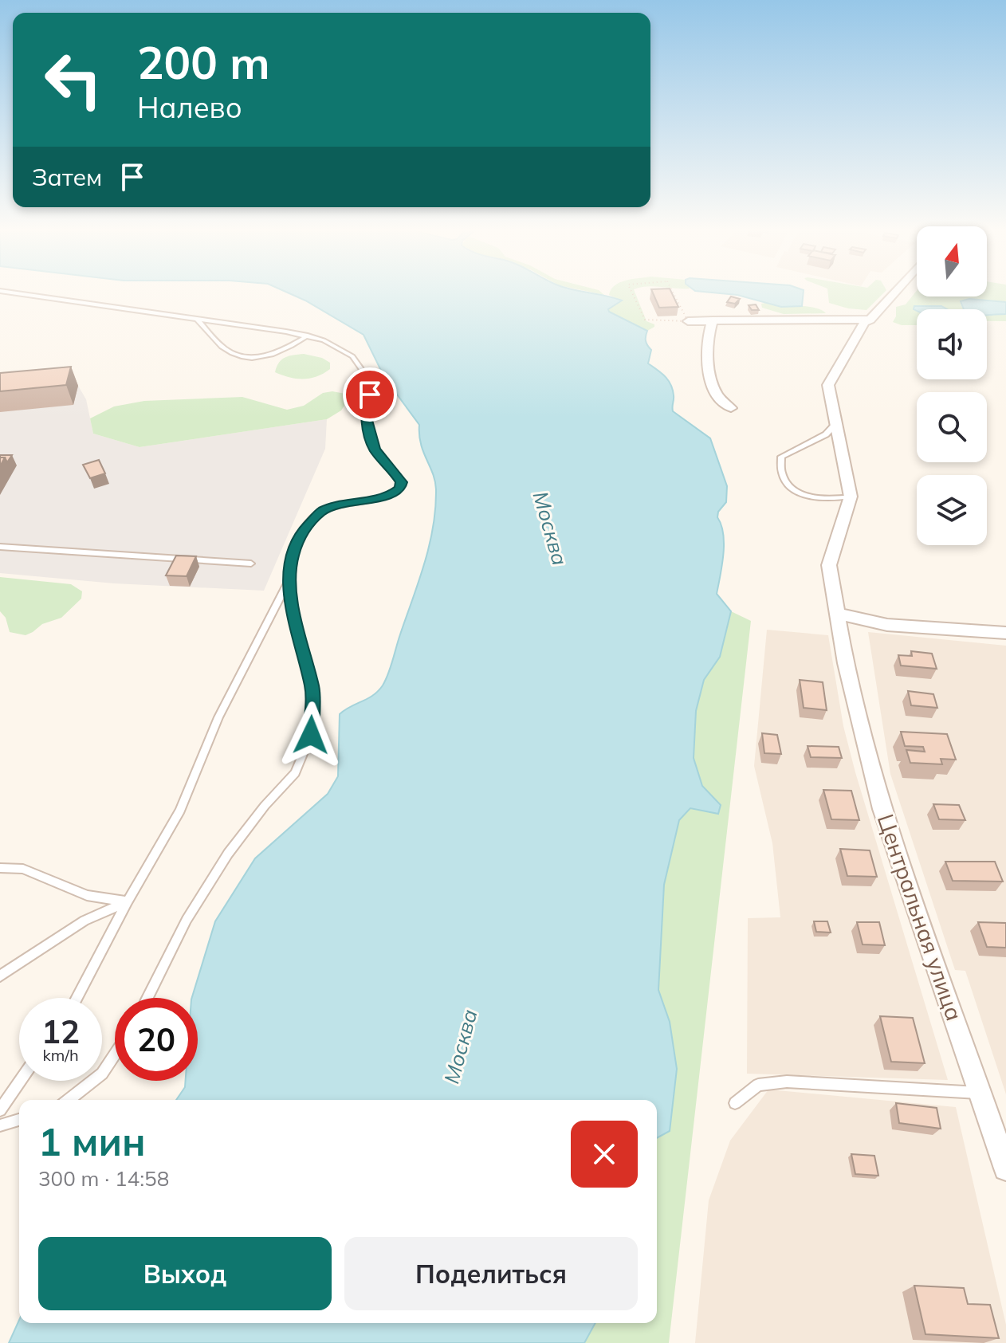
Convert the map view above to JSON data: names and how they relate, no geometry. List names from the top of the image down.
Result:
{
  "streets": {
    "street": ["Центральная улица"]
  },
  "water": ["Москва"],
  "north": "top",
  "page": {
    "turn": ["200 m", "Налево"],
    "then": "Затем",
    "speed": "12 km/h",
    "limit": "20",
    "heading": ["1 мин", "300 m · 14:58"],
    "buttons": ["Выход", "Поделиться"]
  }
}
